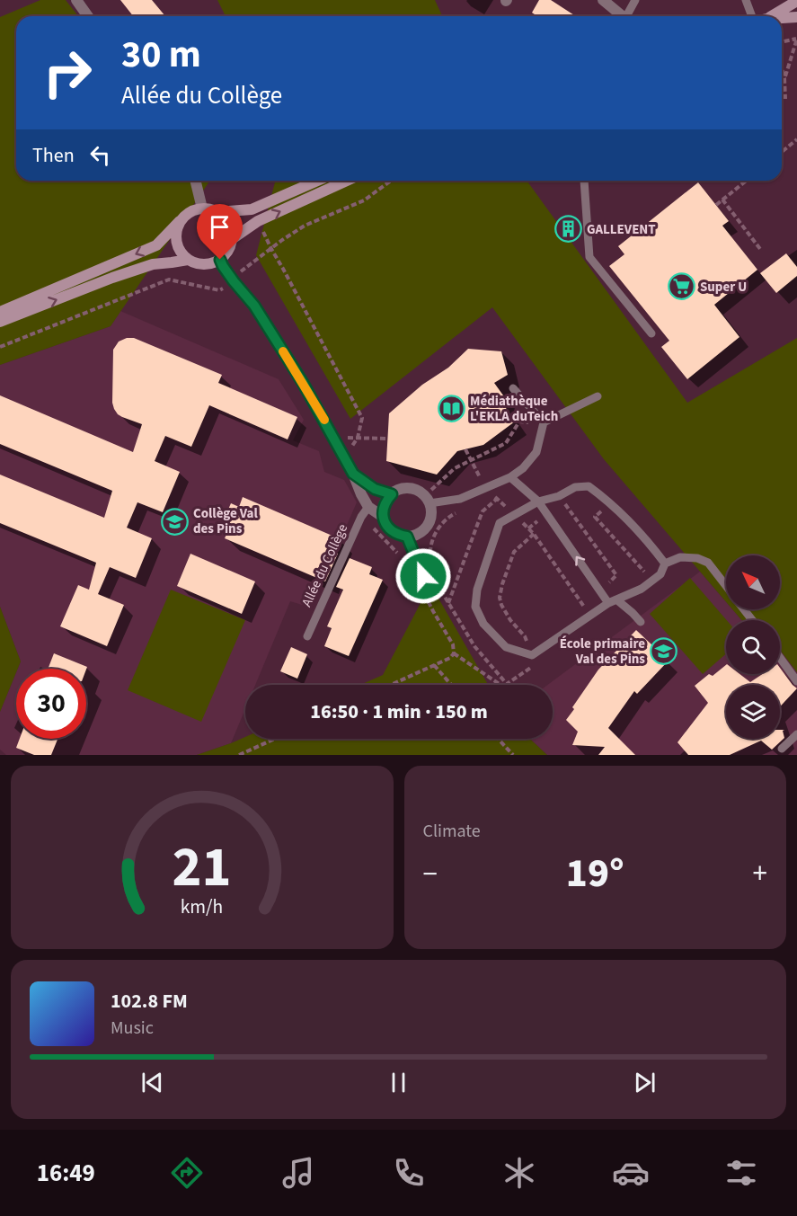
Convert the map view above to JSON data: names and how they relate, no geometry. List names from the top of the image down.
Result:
{
  "streets": {
    "lane": ["Allée du Collège"]
  },
  "places": {
    "building": ["GALLEVENT"],
    "supermarket": ["Super U"],
    "library": ["Médiathèque L'EKLA duTeich"],
    "school or university": ["Collège Val des Pins", "École primaire Val des Pins"]
  },
  "north": "top left",
  "page": {
    "turn": ["30 m", "Allée du Collège"],
    "then": "Then",
    "limit": "30",
    "trip": "16:50 · 1 min · 150 m",
    "tile": "Climate",
    "heat": ["−", "19°", "+"],
    "song": ["102.8 FM", "Music"],
    "tabs": "16:49",
    "gauge": ["21", "km/h"]
  }
}
